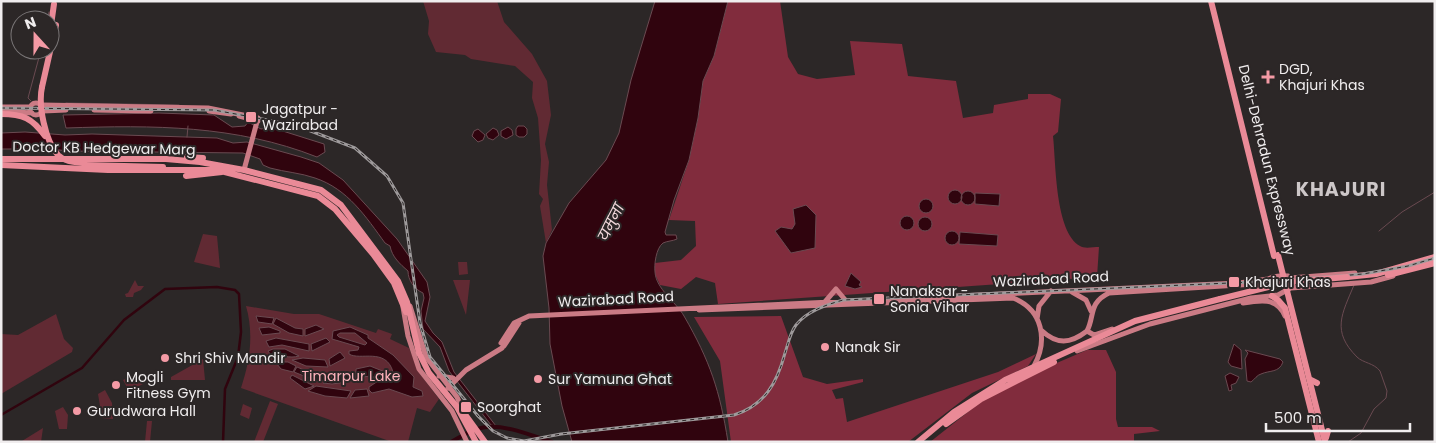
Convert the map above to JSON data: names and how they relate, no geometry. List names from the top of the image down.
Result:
{
  "streets": {
    "highway": ["Doctor KB Hedgewar Marg", "Delhi-Dehradun Expressway"],
    "main road": ["Wazirabad Road"]
  },
  "crossings": [
    ["Doctor KB Hedgewar Marg", "Wazirabad Road"]
  ],
  "districts": ["KHAJURI"],
  "water": ["यमुना"],
  "parks": ["Timarpur Lake"],
  "places": {
    "health": ["DGD, Khajuri Khas"],
    "transit": [
      "Jagatpur - Wazirabad",
      "Khajuri Khas",
      "Nanaksar - Sonia Vihar",
      "Soorghat"
    ],
    "other": [
      "Nanak Sir",
      "Shri Shiv Mandir",
      "Sur Yamuna Ghat",
      "Mogli Fitness Gym",
      "Gurudwara Hall"
    ]
  },
  "scale_bar": "500 m",
  "north": "top"
}
